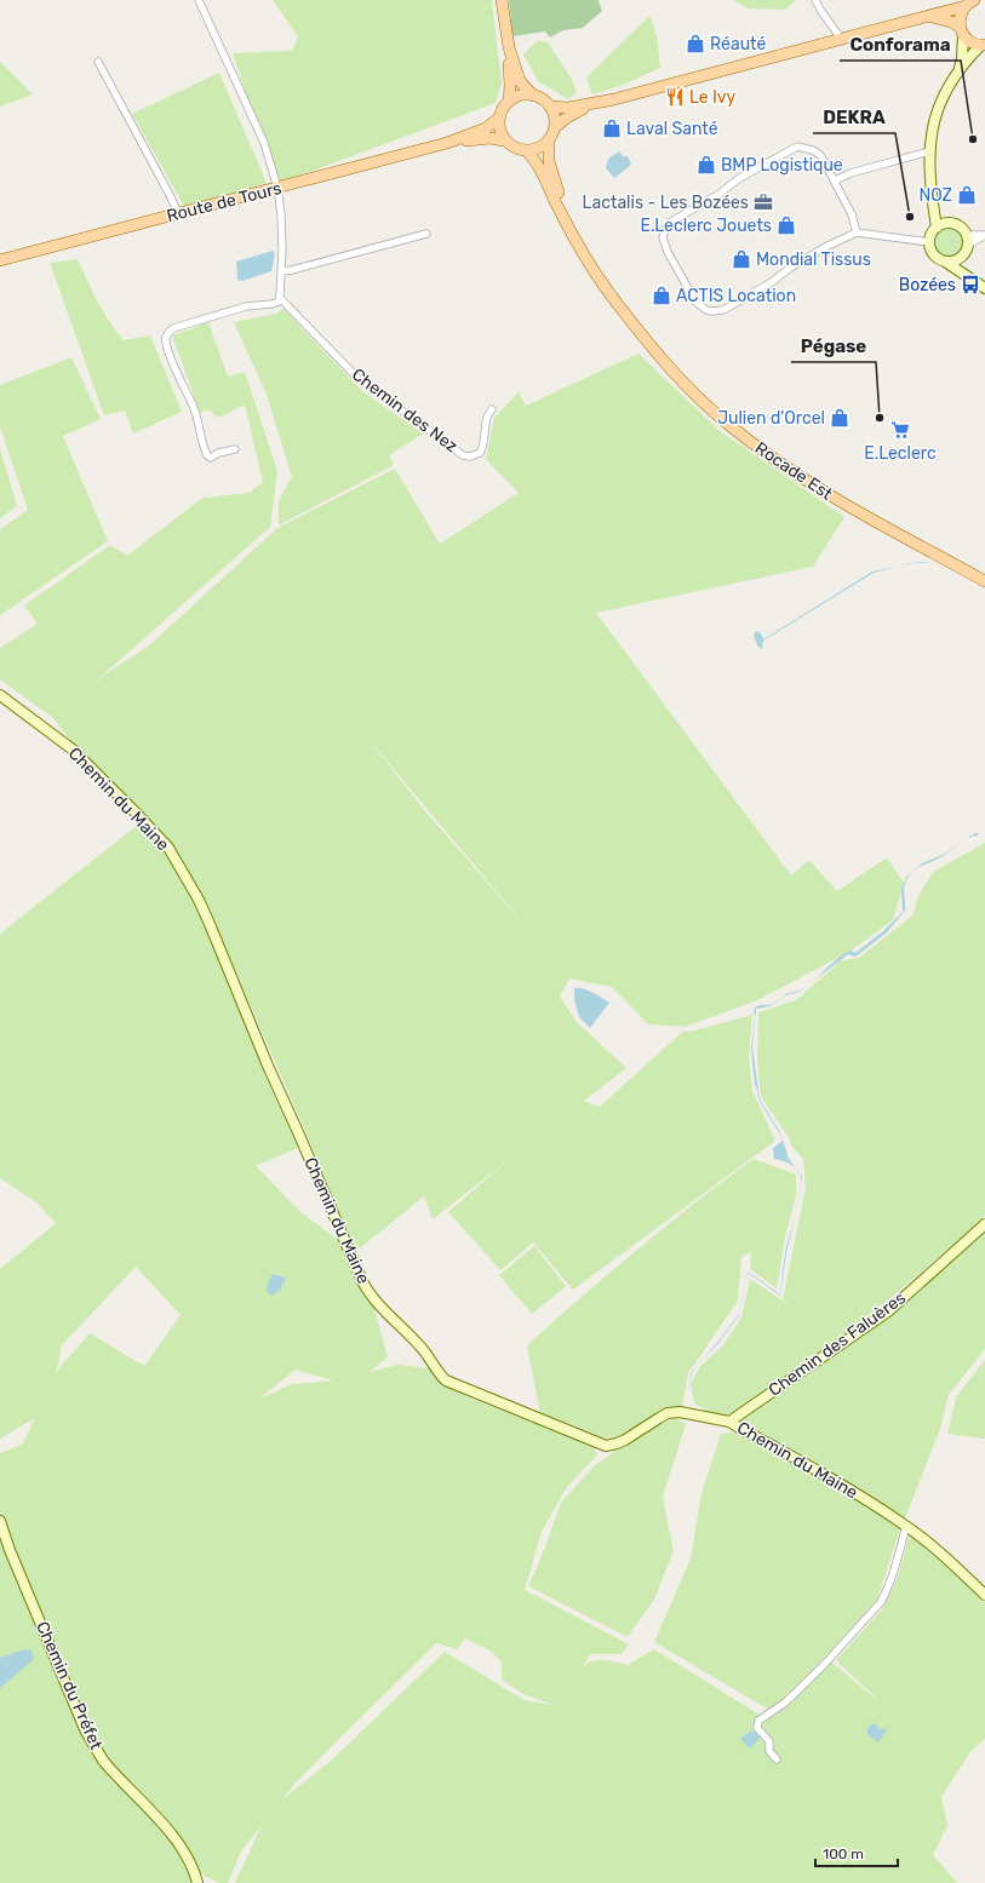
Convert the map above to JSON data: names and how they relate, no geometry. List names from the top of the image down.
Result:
{
  "streets": {
    "main road": ["Route de Tours", "Rocade Est"],
    "street": [
      "Chemin des Nez",
      "Chemin du Maine",
      "Chemin des Faluères",
      "Chemin du Préfet"
    ]
  },
  "crossings": [
    ["Route de Tours", "Rocade Est"],
    ["Chemin du Maine", "Chemin des Faluères"]
  ],
  "places": {
    "shop": [
      "Réauté",
      "Laval Santé",
      "BMP Logistique",
      "NOZ",
      "E.Leclerc Jouets",
      "Mondial Tissus",
      "ACTIS Location",
      "Julien d'Orcel"
    ],
    "restaurant": ["Le Ivy"],
    "other": ["Conforama", "DEKRA", "Pégase"],
    "office": ["Lactalis - Les Bozées"],
    "bus stop": ["Bozées"],
    "supermarket": ["E.Leclerc"]
  },
  "scale_bar": "100 m"
}
